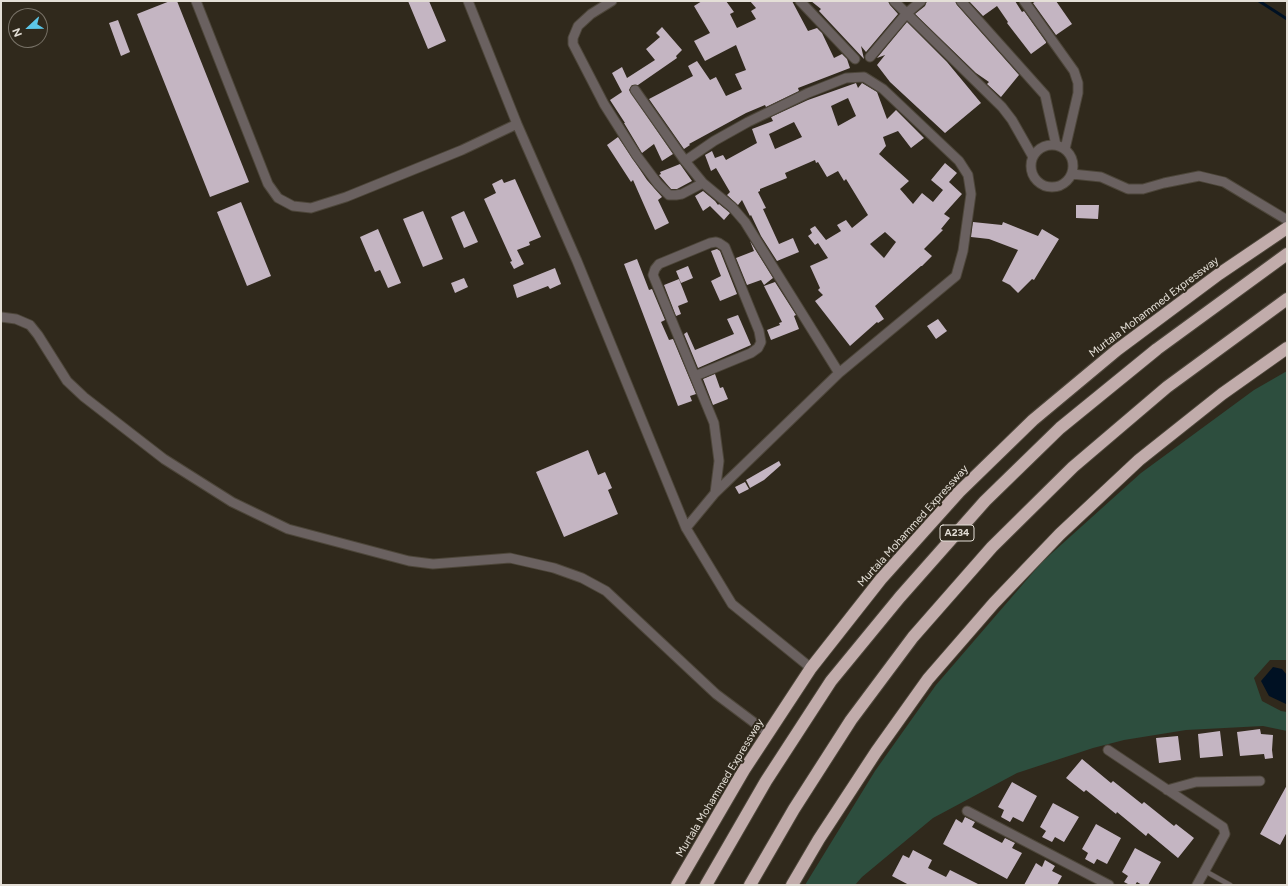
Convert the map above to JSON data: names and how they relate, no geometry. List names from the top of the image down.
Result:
{
  "streets": {
    "highway": ["Murtala Mohammed Expressway", "A234"]
  },
  "north": "left"
}
